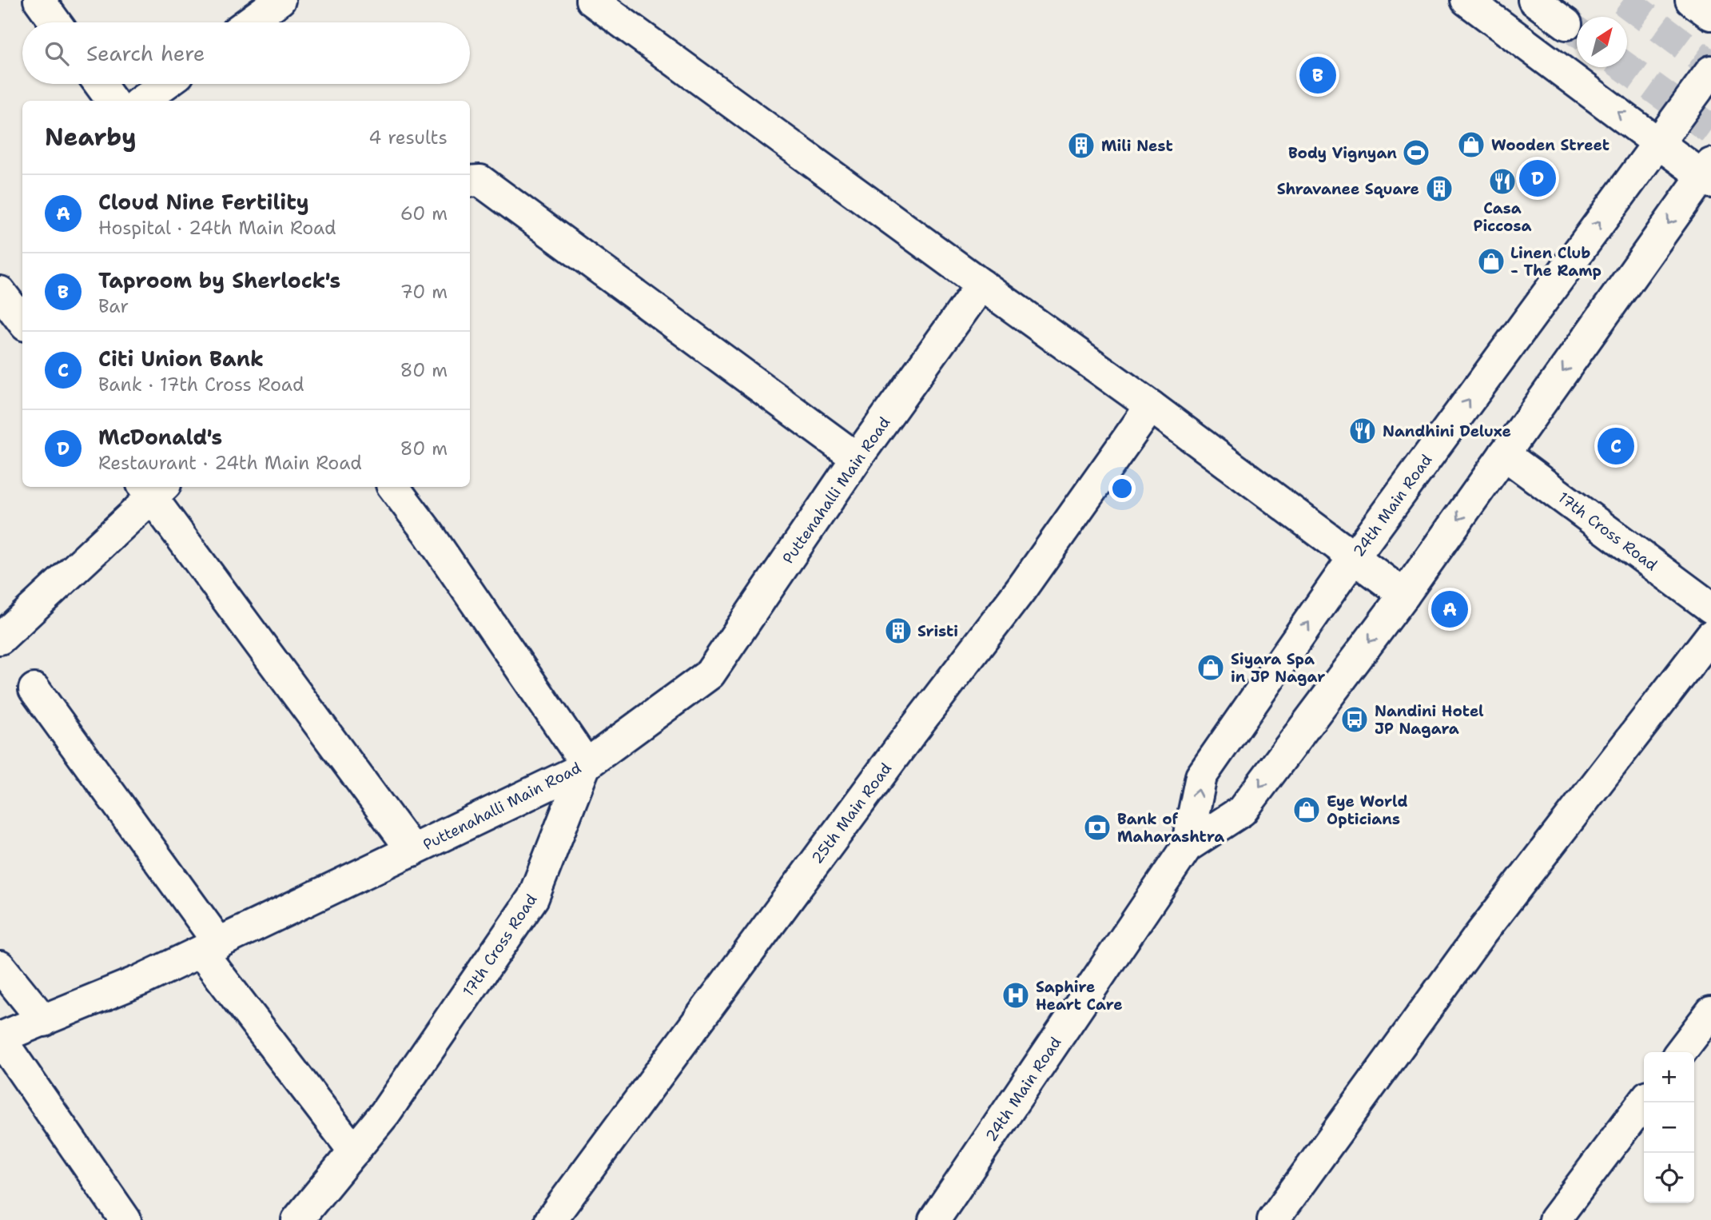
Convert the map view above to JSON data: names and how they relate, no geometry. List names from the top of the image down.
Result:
{
  "streets": {
    "main road": [
      "Puttenahalli Main Road",
      "24th Main Road",
      "17th Cross Road",
      "25th Main Road"
    ]
  },
  "crossings": [
    ["Puttenahalli Main Road", "17th Cross Road"],
    ["24th Main Road", "17th Cross Road"]
  ],
  "places": {
    "shop": [
      "Wooden Street",
      "Linen Club - The Ramp",
      "Siyara Spa in JP Nagar",
      "Eye World Opticians"
    ],
    "building": ["Mili Nest", "Shravanee Square", "Sristi"],
    "sports": ["Body Vignyan"],
    "restaurant": ["Casa Piccosa", "Nandhini Deluxe"],
    "bus stop": ["Nandini Hotel JP Nagara"],
    "bank": ["Bank of Maharashtra"],
    "hospital": ["Saphire Heart Care"]
  },
  "north": "top right",
  "page": {
    "search": "Search here",
    "pins": [
      "B",
      "D",
      "C",
      "A"
    ],
    "heading": ["Nearby", "4 results"],
    "list": [
      {
        "mark": "A",
        "name": "Cloud Nine Fertility",
        "note": "Hospital · 24th Main Road",
        "value": "60 m"
      },
      {
        "mark": "B",
        "name": "Taproom by Sherlock's",
        "note": "Bar",
        "value": "70 m"
      },
      {
        "mark": "C",
        "name": "Citi Union Bank",
        "note": "Bank · 17th Cross Road",
        "value": "80 m"
      },
      {
        "mark": "D",
        "name": "McDonald's",
        "note": "Restaurant · 24th Main Road",
        "value": "80 m"
      }
    ],
    "map_buttons": ["+", "−"]
  }
}
